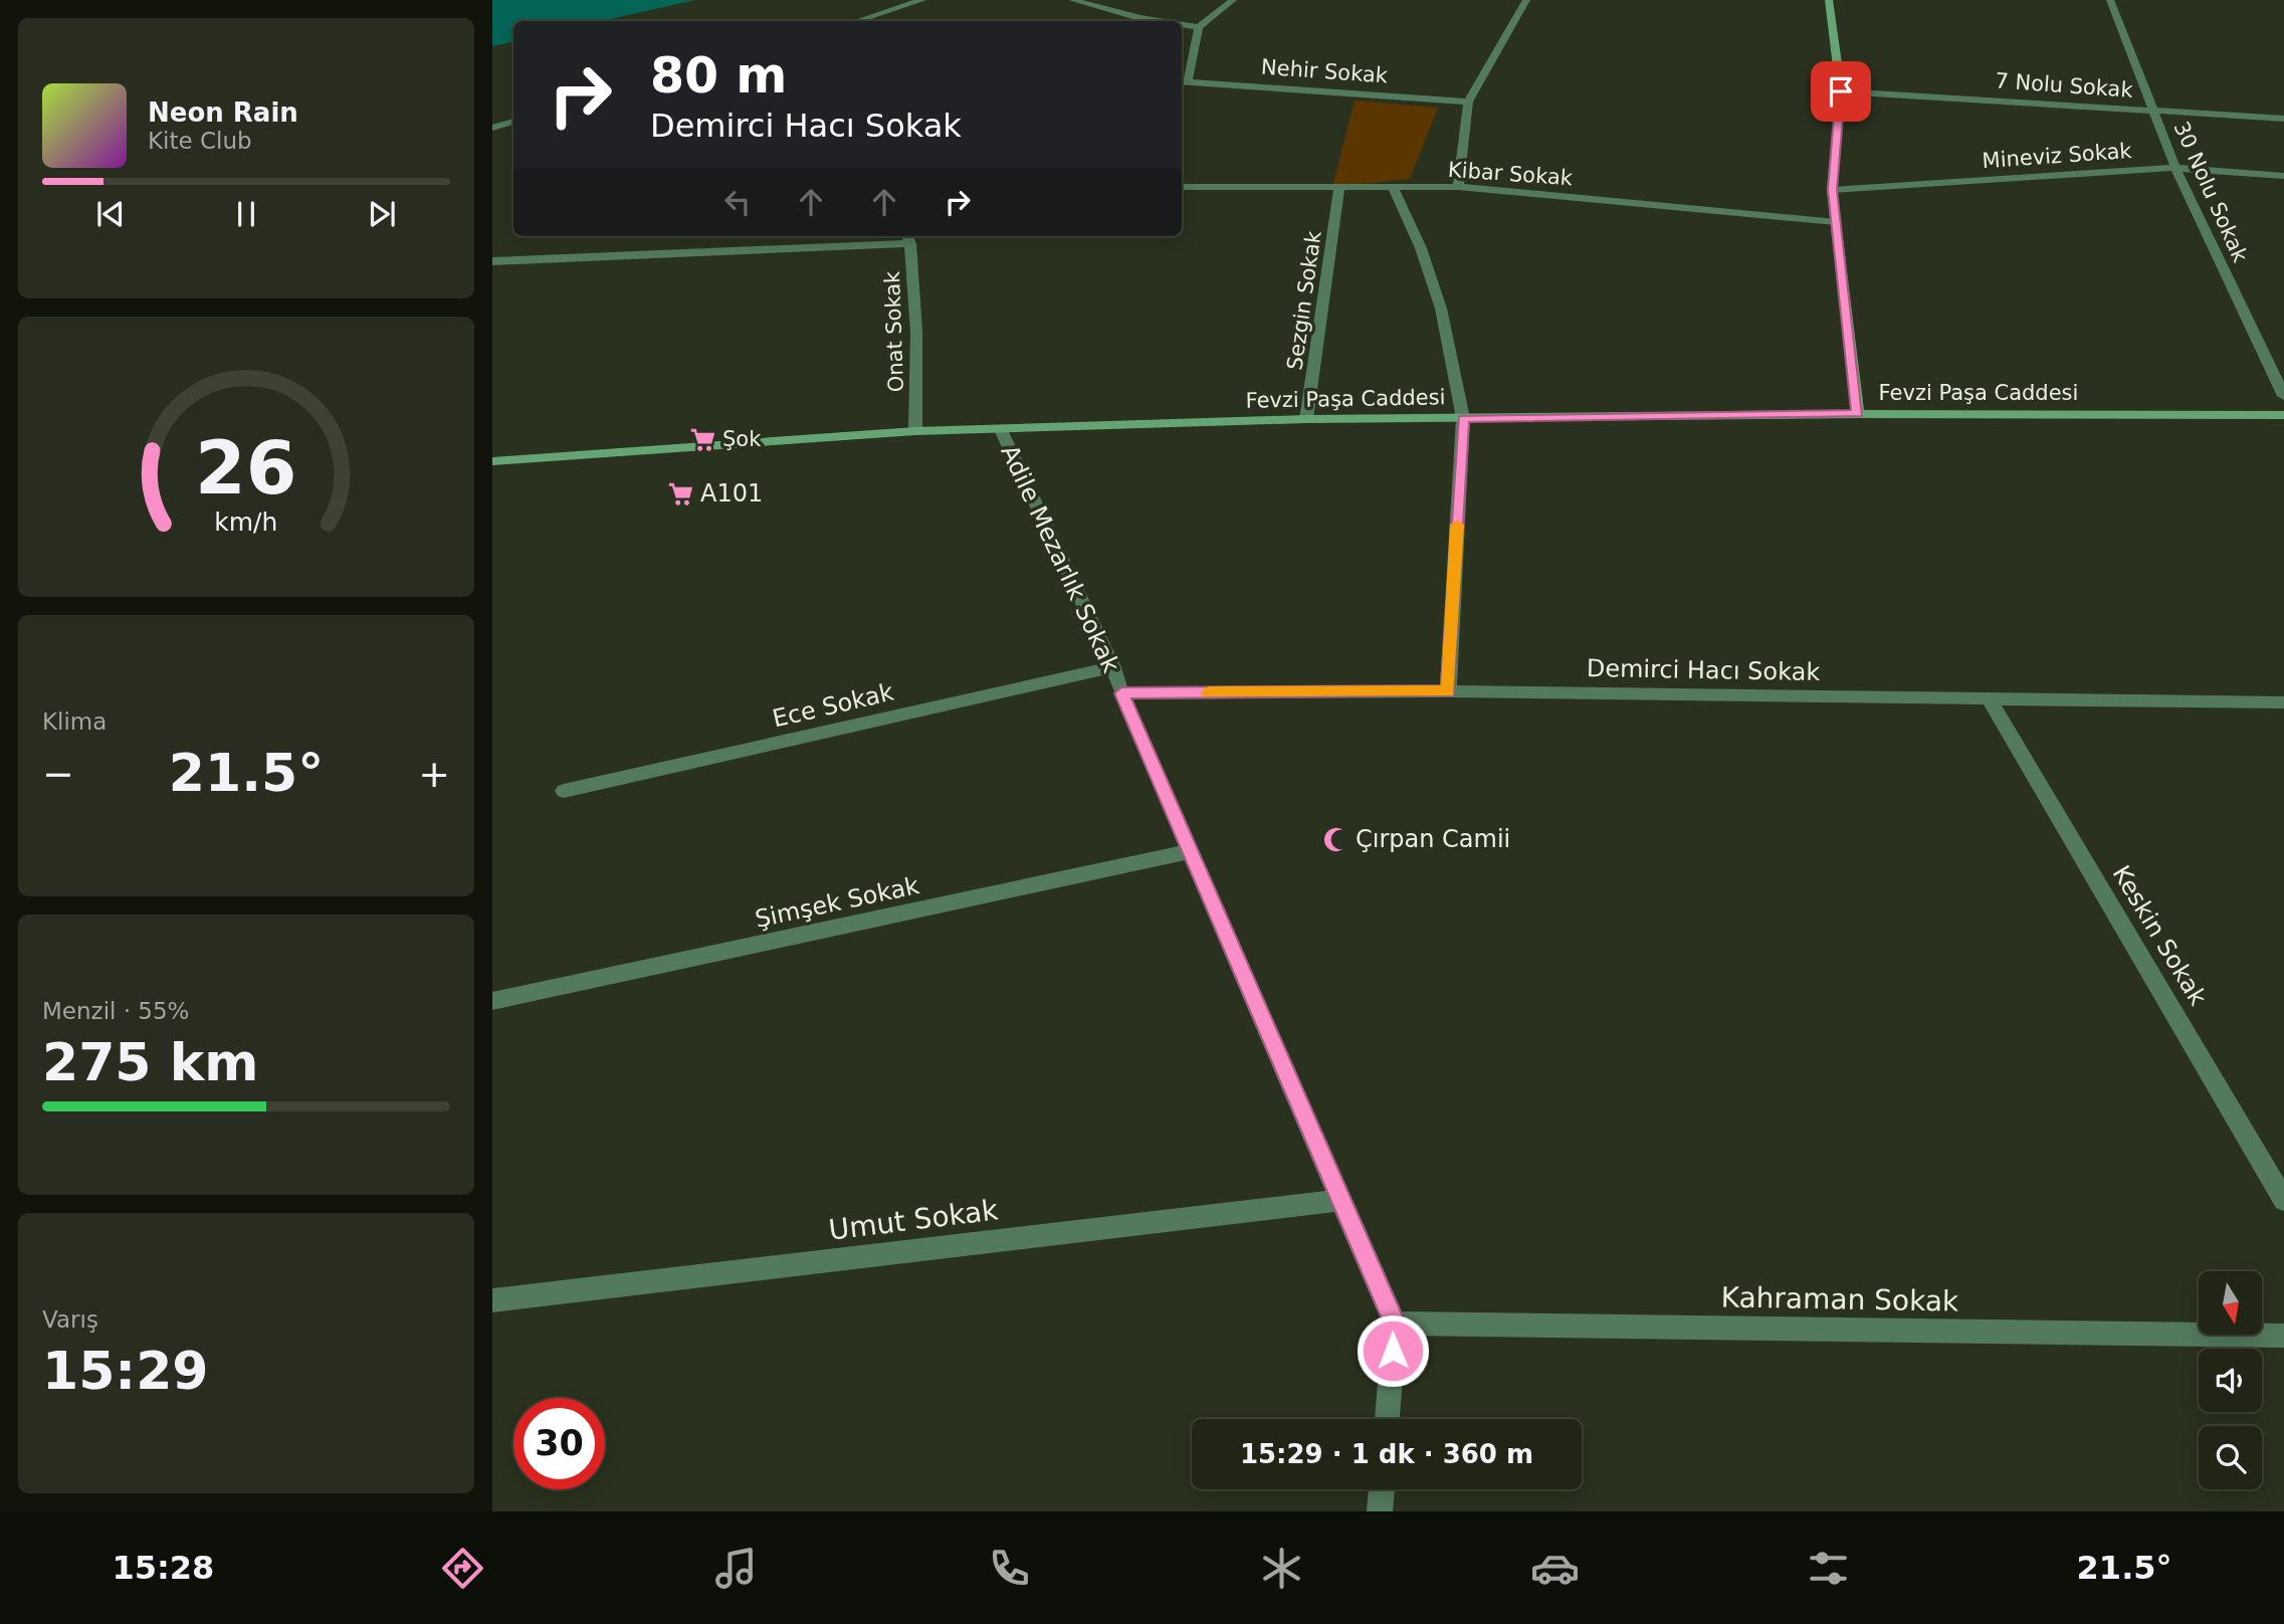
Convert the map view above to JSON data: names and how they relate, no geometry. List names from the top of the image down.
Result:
{
  "streets": {
    "main road": ["Fevzi Paşa Caddesi"],
    "street": [
      "Nehir Sokak",
      "7 Nolu Sokak",
      "Mineviz Sokak",
      "Kibar Sokak",
      "30 Nolu Sokak",
      "Sezgin Sokak",
      "Onat Sokak",
      "Adile Mezarlık Sokak",
      "Demirci Hacı Sokak",
      "Ece Sokak",
      "Şimşek Sokak",
      "Keskin Sokak",
      "Umut Sokak",
      "Kahraman Sokak"
    ]
  },
  "crossings": [
    ["7 Nolu Sokak", "30 Nolu Sokak"],
    ["Mineviz Sokak", "30 Nolu Sokak"],
    ["Kibar Sokak", "Sezgin Sokak"],
    ["Sezgin Sokak", "Fevzi Paşa Caddesi"],
    ["Onat Sokak", "Fevzi Paşa Caddesi"],
    ["Fevzi Paşa Caddesi", "Adile Mezarlık Sokak"],
    ["Adile Mezarlık Sokak", "Demirci Hacı Sokak"],
    ["Adile Mezarlık Sokak", "Ece Sokak"],
    ["Adile Mezarlık Sokak", "Şimşek Sokak"],
    ["Adile Mezarlık Sokak", "Umut Sokak"],
    ["Adile Mezarlık Sokak", "Kahraman Sokak"],
    ["Demirci Hacı Sokak", "Keskin Sokak"]
  ],
  "places": {
    "supermarket": ["Şok", "A101"],
    "mosque": ["Çırpan Camii"]
  },
  "north": "bottom",
  "page": {
    "turn": ["80 m", "Demirci Hacı Sokak"],
    "song": ["Neon Rain", "Kite Club"],
    "tile": [
      "Klima",
      ["Menzil · 55%", "275 km"],
      ["Varış", "15:29"]
    ],
    "heat": ["−", "21.5°", "+"],
    "limit": "30",
    "trip": "15:29 · 1 dk · 360 m",
    "tabs": ["15:28", "21.5°"],
    "gauge": ["26", "km/h"]
  }
}
